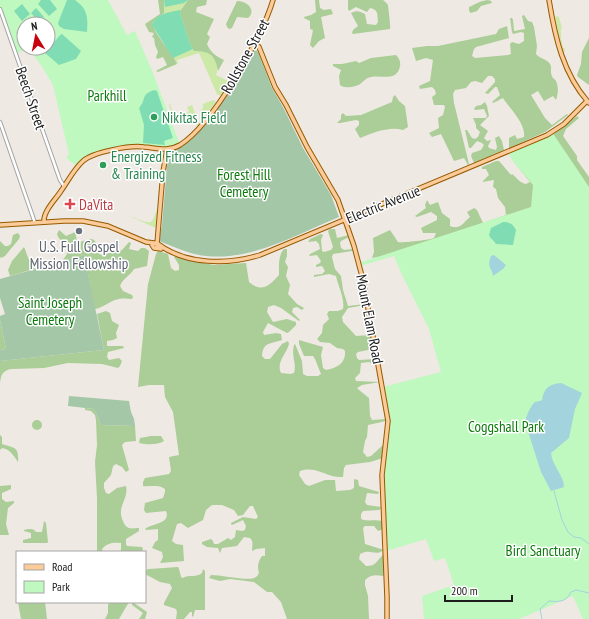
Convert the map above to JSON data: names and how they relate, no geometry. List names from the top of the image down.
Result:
{
  "streets": {
    "main road": ["Rollstone Street", "Electric Avenue", "Mount Elam Road"],
    "street": ["Beech Street"]
  },
  "crossings": [
    ["Rollstone Street", "Mount Elam Road"],
    ["Electric Avenue", "Mount Elam Road"]
  ],
  "parks": [
    "Parkhill",
    "Forest Hill Cemetery",
    "Saint Joseph Cemetery",
    "Coggshall Park",
    "Bird Sanctuary"
  ],
  "places": {
    "other": ["Nikitas Field", "Energized Fitness & Training", "U.S. Full Gospel Mission Fellowship"],
    "health": ["DaVita"]
  },
  "legend": ["Road", "Park"],
  "scale_bar": "200 m",
  "north": "top"
}
